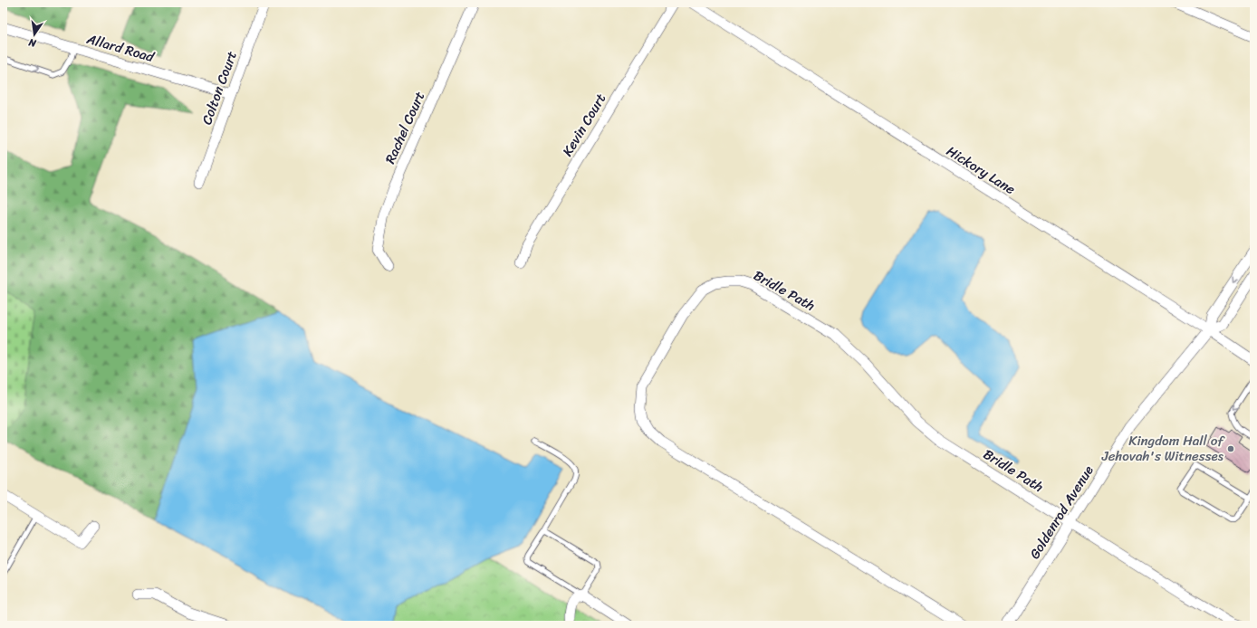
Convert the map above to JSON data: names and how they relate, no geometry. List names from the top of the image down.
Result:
{
  "streets": {
    "street": [
      "Allard Road",
      "Colton Court",
      "Kevin Court",
      "Rachel Court",
      "Hickory Lane",
      "Bridle Path",
      "Goldenrod Avenue"
    ]
  },
  "crossings": [
    ["Allard Road", "Colton Court"],
    ["Hickory Lane", "Goldenrod Avenue"],
    ["Bridle Path", "Goldenrod Avenue"]
  ],
  "places": ["Kingdom Hall of Jehovah's Witnesses"],
  "north": "bottom"
}
